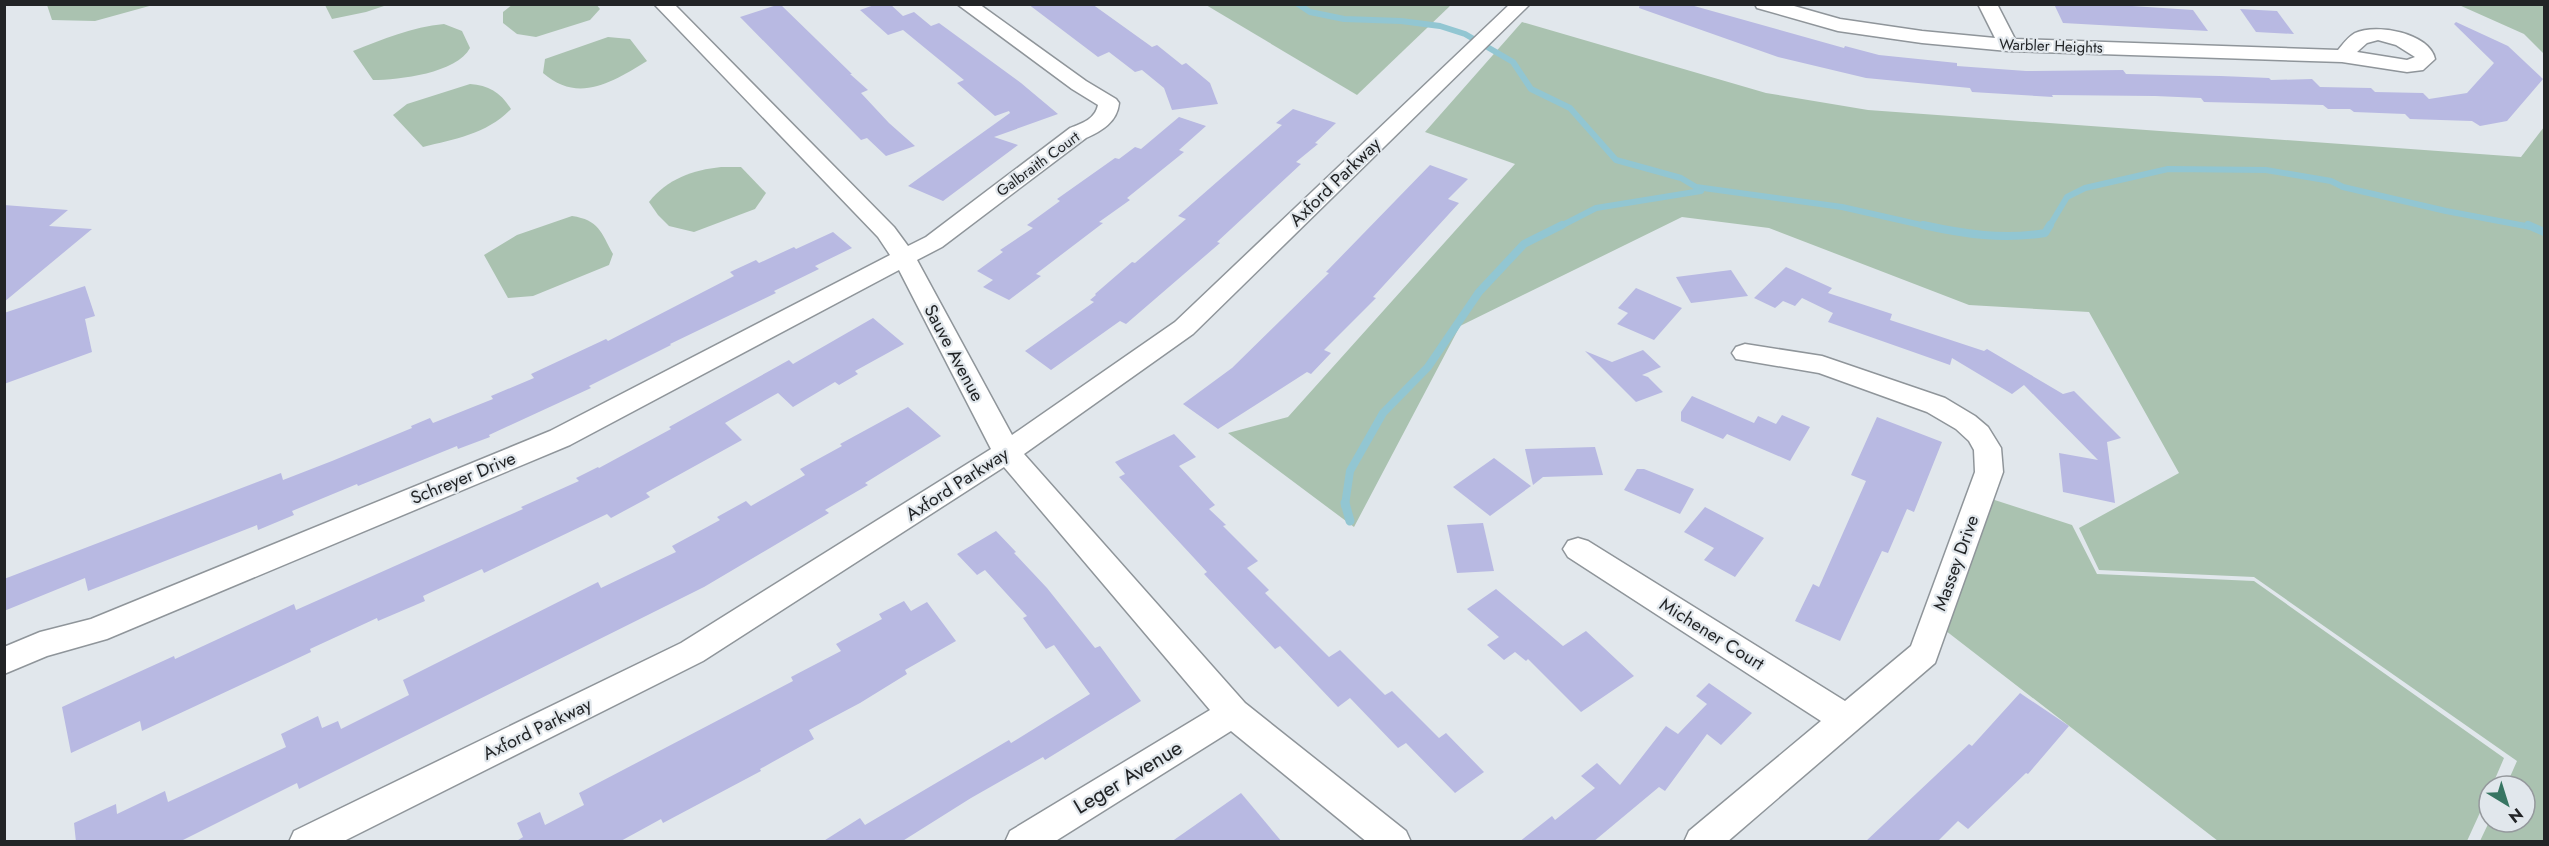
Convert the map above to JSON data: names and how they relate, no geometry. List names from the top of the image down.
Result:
{
  "streets": {
    "street": [
      "Warbler Heights",
      "Galbraith Court",
      "Axford Parkway",
      "Sauve Avenue",
      "Schreyer Drive",
      "Massey Drive",
      "Michener Court",
      "Leger Avenue"
    ]
  },
  "crossings": [
    ["Galbraith Court", "Sauve Avenue"],
    ["Galbraith Court", "Schreyer Drive"],
    ["Axford Parkway", "Sauve Avenue"],
    ["Sauve Avenue", "Schreyer Drive"],
    ["Sauve Avenue", "Leger Avenue"],
    ["Massey Drive", "Michener Court"]
  ],
  "north": "bottom right"
}
